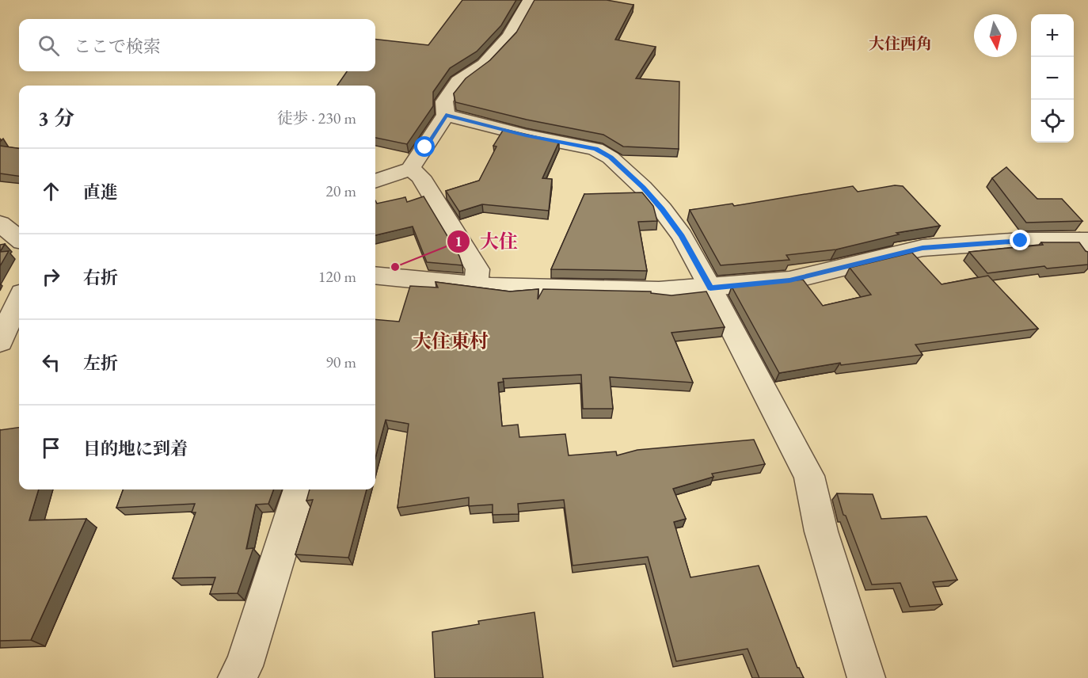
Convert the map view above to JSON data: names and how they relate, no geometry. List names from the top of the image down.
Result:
{
  "districts": ["大住西角", "大住東村"],
  "places": ["大住"],
  "north": "bottom",
  "page": {
    "map_buttons": ["+", "−"],
    "search": "ここで検索",
    "heading": ["3 分", "徒歩 · 230 m"],
    "list": [
      ["直進", "20 m"],
      ["右折", "120 m"],
      ["左折", "90 m"],
      "目的地に到着"
    ]
  }
}
